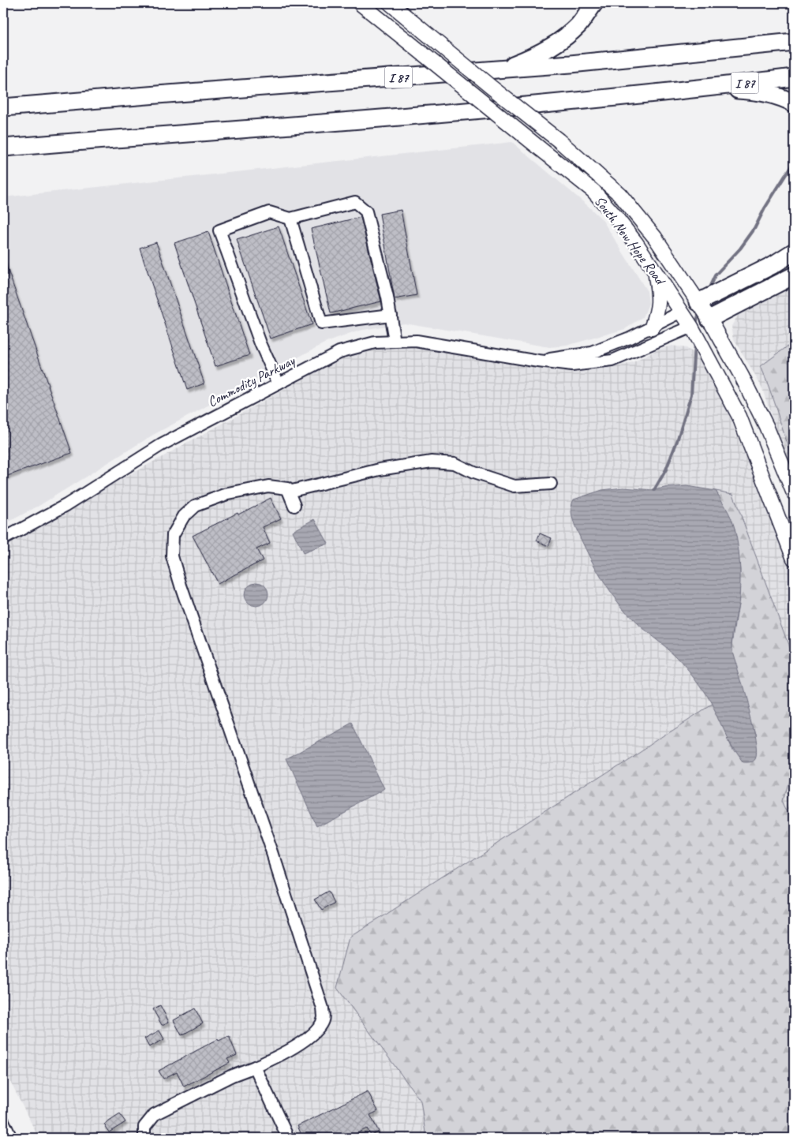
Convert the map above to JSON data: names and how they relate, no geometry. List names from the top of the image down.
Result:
{
  "streets": {
    "highway": ["I 87"],
    "main road": ["South New Hope Road"],
    "street": ["Commodity Parkway"]
  },
  "crossings": [
    ["South New Hope Road", "Commodity Parkway"]
  ]
}
